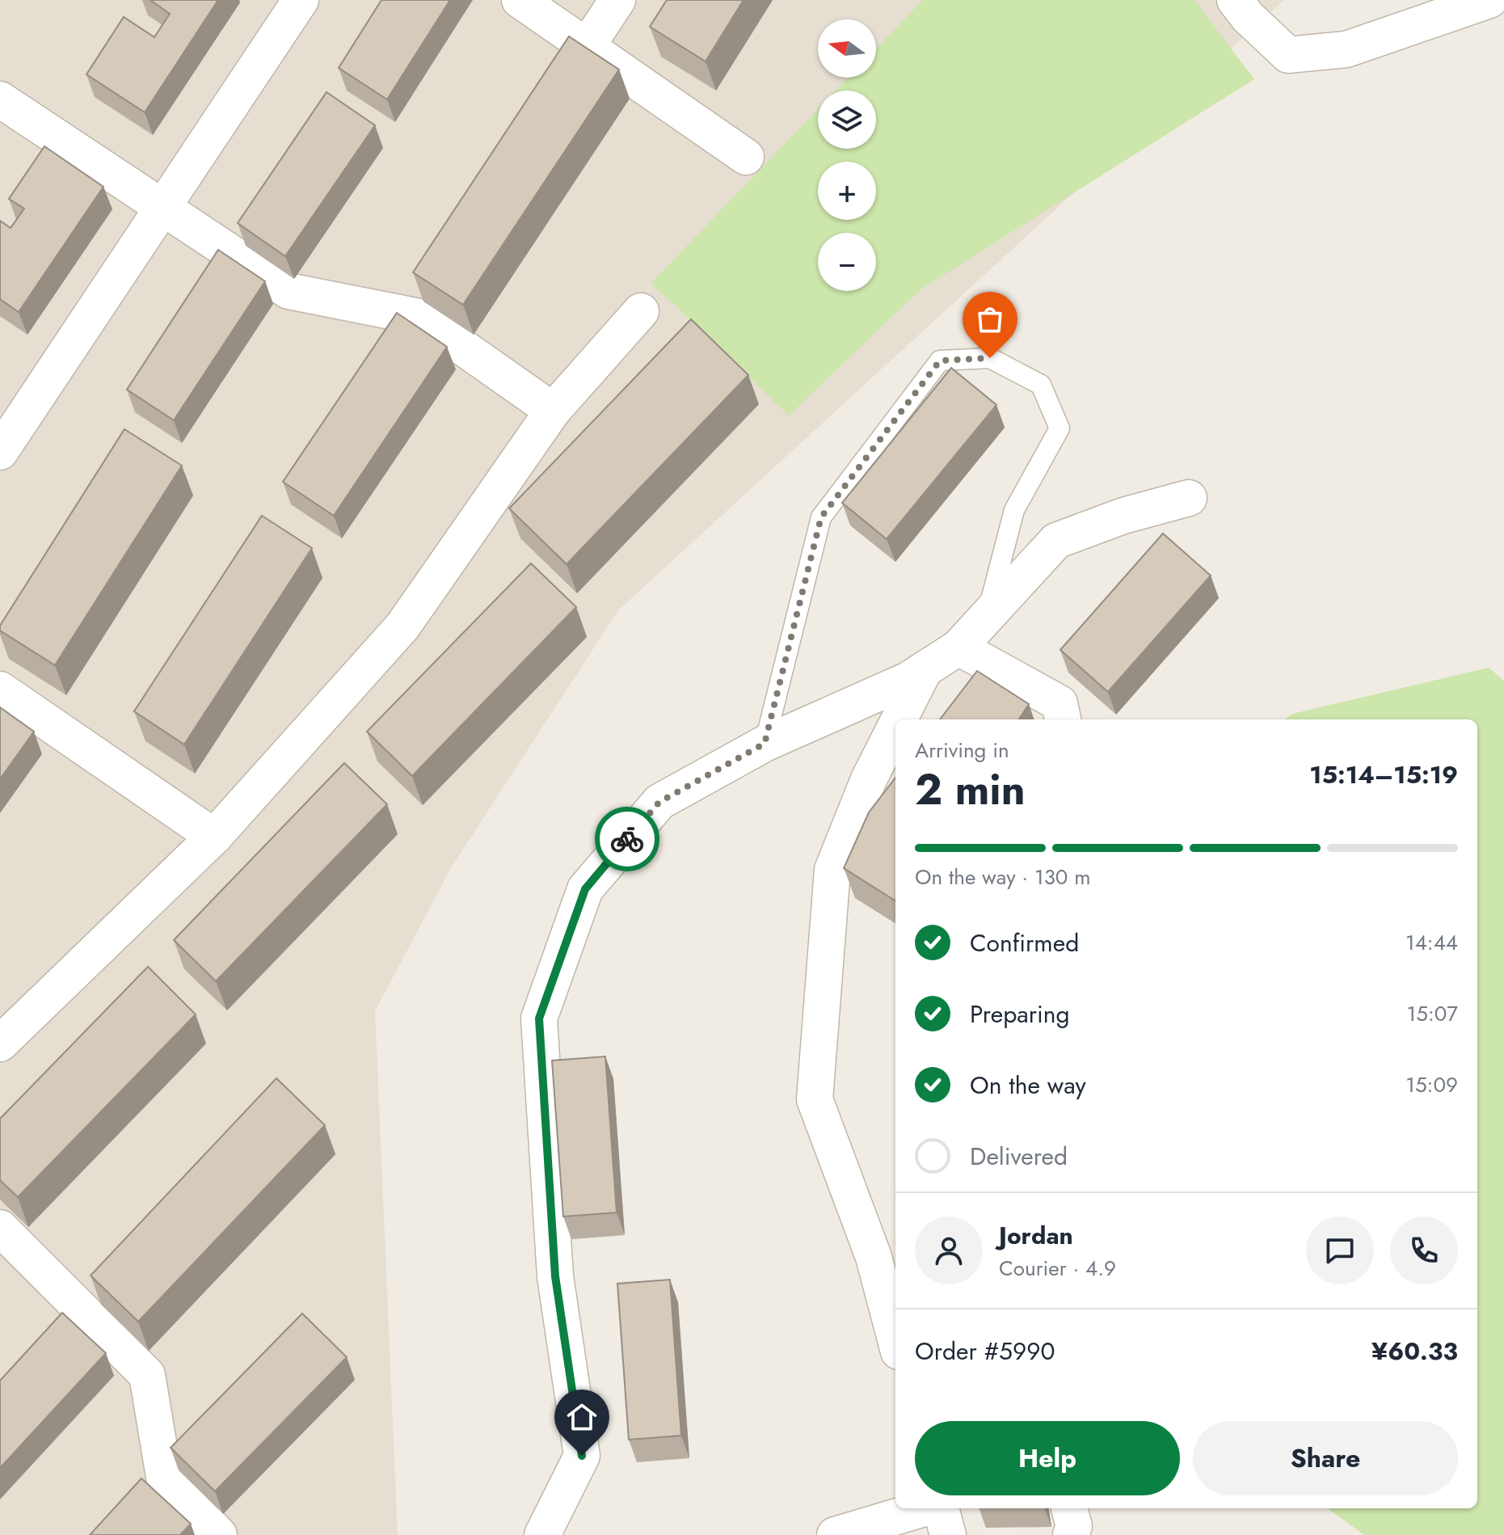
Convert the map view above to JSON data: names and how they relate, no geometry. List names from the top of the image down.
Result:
{
  "north": "left",
  "page": {
    "map_buttons": ["+", "−"],
    "heading": ["2 min", "Arriving in", "15:14–15:19"],
    "panel": [
      "Jordan",
      "Courier · 4.9",
      "Order #5990",
      "¥60.33"
    ],
    "bar": "On the way · 130 m",
    "list": [
      ["Confirmed", "14:44"],
      ["Preparing", "15:07"],
      ["On the way", "15:09"],
      "Delivered"
    ],
    "buttons": ["Help", "Share"]
  }
}
